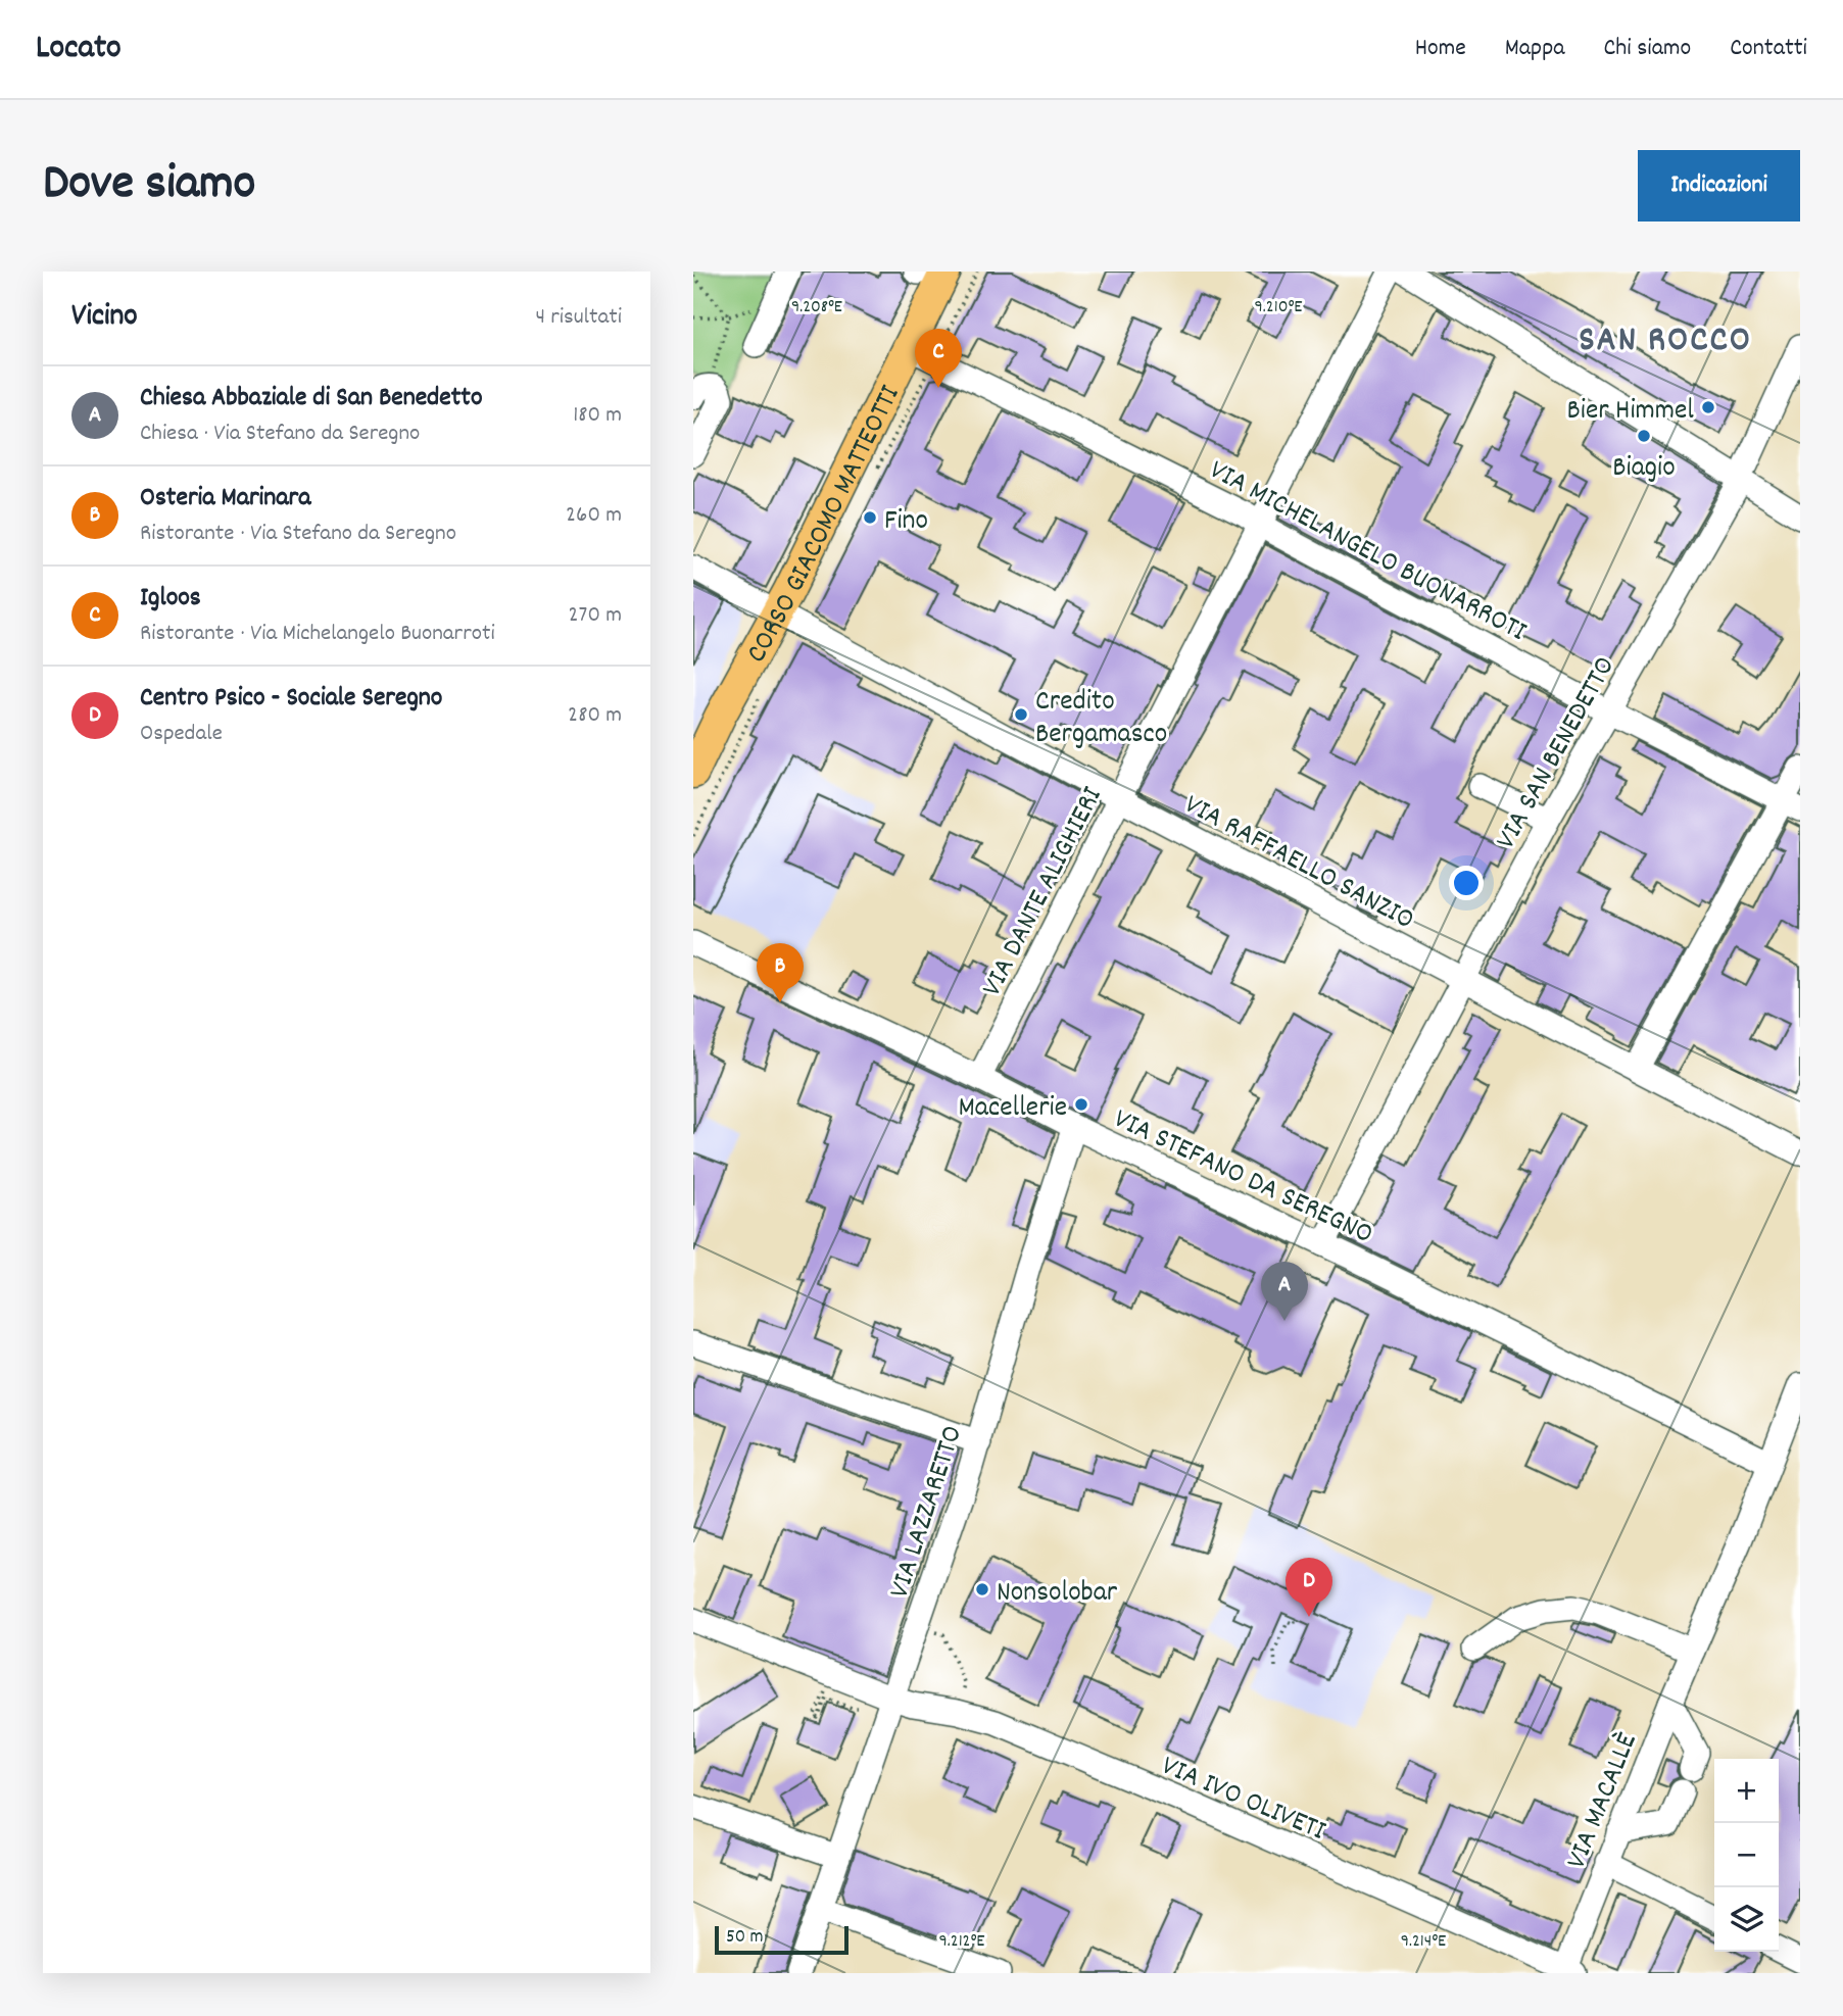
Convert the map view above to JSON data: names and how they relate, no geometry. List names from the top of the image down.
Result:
{
  "streets": {
    "main road": ["CORSO GIACOMO MATTEOTTI"],
    "street": [
      "VIA MICHELANGELO BUONARROTI",
      "VIA SAN BENEDETTO",
      "VIA RAFFAELLO SANZIO",
      "VIA DANTE ALIGHIERI",
      "VIA STEFANO DA SEREGNO",
      "VIA LAZZARETTO",
      "VIA IVO OLIVETI",
      "VIA MACALLÈ"
    ]
  },
  "crossings": [
    ["CORSO GIACOMO MATTEOTTI", "VIA MICHELANGELO BUONARROTI"],
    ["CORSO GIACOMO MATTEOTTI", "VIA RAFFAELLO SANZIO"],
    ["VIA MICHELANGELO BUONARROTI", "VIA SAN BENEDETTO"],
    ["VIA MICHELANGELO BUONARROTI", "VIA DANTE ALIGHIERI"],
    ["VIA SAN BENEDETTO", "VIA RAFFAELLO SANZIO"],
    ["VIA SAN BENEDETTO", "VIA STEFANO DA SEREGNO"],
    ["VIA RAFFAELLO SANZIO", "VIA DANTE ALIGHIERI"],
    ["VIA DANTE ALIGHIERI", "VIA STEFANO DA SEREGNO"],
    ["VIA STEFANO DA SEREGNO", "VIA LAZZARETTO"],
    ["VIA STEFANO DA SEREGNO", "VIA MACALLÈ"],
    ["VIA LAZZARETTO", "VIA IVO OLIVETI"],
    ["VIA IVO OLIVETI", "VIA MACALLÈ"]
  ],
  "districts": ["SAN ROCCO"],
  "places": [
    "Bier Himmel",
    "Biagio",
    "Fino",
    "Credito Bergamasco",
    "Macellerie",
    "Nonsolobar"
  ],
  "scale_bar": "50 m",
  "page": {
    "header": "Locato",
    "nav": [
      "Home",
      "Mappa",
      "Chi siamo",
      "Contatti"
    ],
    "title": "Dove siamo",
    "buttons": "Indicazioni",
    "heading": ["Vicino", "4 risultati"],
    "pins": [
      "C",
      "B",
      "A",
      "D"
    ],
    "list": [
      {
        "mark": "A",
        "name": "Chiesa Abbaziale di San Benedetto",
        "note": "Chiesa · Via Stefano da Seregno",
        "value": "180 m"
      },
      {
        "mark": "B",
        "name": "Osteria Marinara",
        "note": "Ristorante · Via Stefano da Seregno",
        "value": "260 m"
      },
      {
        "mark": "C",
        "name": "Igloos",
        "note": "Ristorante · Via Michelangelo Buonarroti",
        "value": "270 m"
      },
      {
        "mark": "D",
        "name": "Centro Psico - Sociale Seregno",
        "note": "Ospedale",
        "value": "280 m"
      }
    ],
    "map_buttons": ["+", "−"],
    "scale": "50 m"
  },
  "coordinates": [
    "9.208°E",
    "9.210°E",
    "9.212°E",
    "9.214°E"
  ]
}
